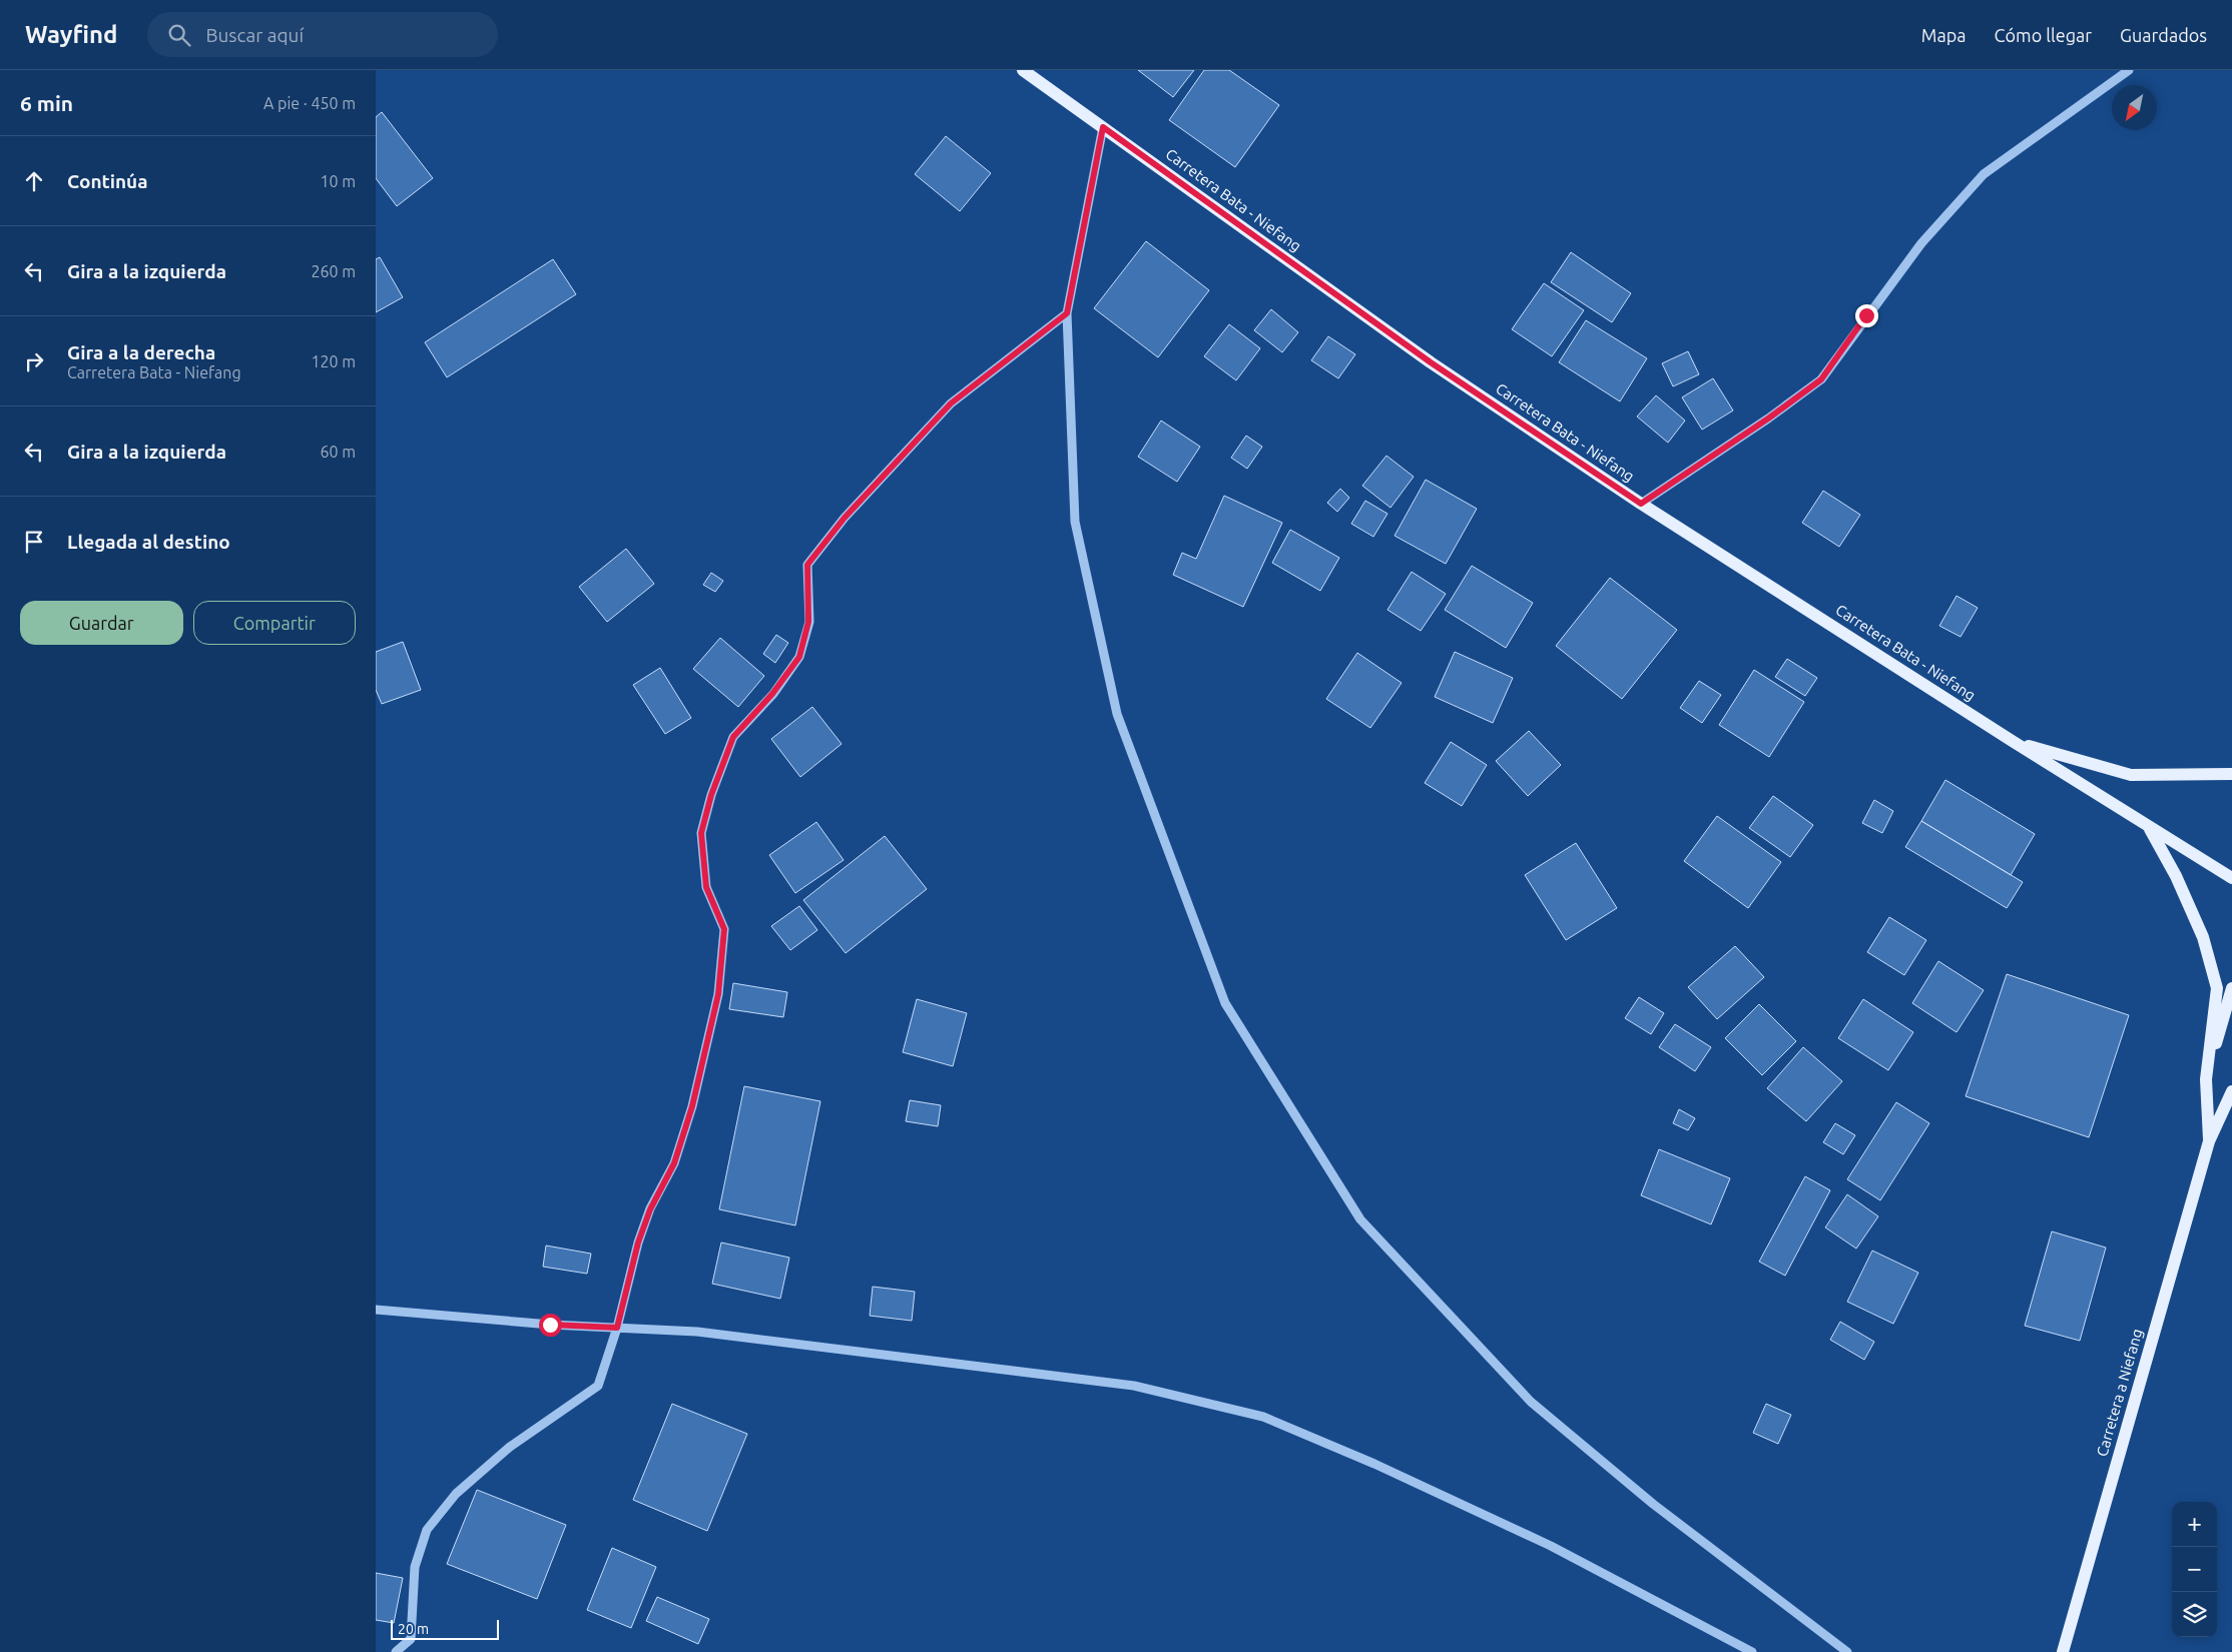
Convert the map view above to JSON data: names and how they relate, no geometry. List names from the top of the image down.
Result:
{
  "streets": {
    "main road": ["Carretera Bata - Niefang", "Carretera a Niefang"]
  },
  "scale_bar": "20 m",
  "north": "bottom left",
  "page": {
    "header": "Wayfind",
    "search": "Buscar aquí",
    "nav": ["Mapa", "Cómo llegar", "Guardados"],
    "heading": ["6 min", "A pie · 450 m"],
    "list": [
      ["Continúa", "10 m"],
      ["Gira a la izquierda", "260 m"],
      ["Gira a la derecha", "Carretera Bata - Niefang", "120 m"],
      ["Gira a la izquierda", "60 m"],
      "Llegada al destino"
    ],
    "buttons": ["Guardar", "Compartir"],
    "map_buttons": ["+", "−"],
    "scale": "20 m"
  }
}
